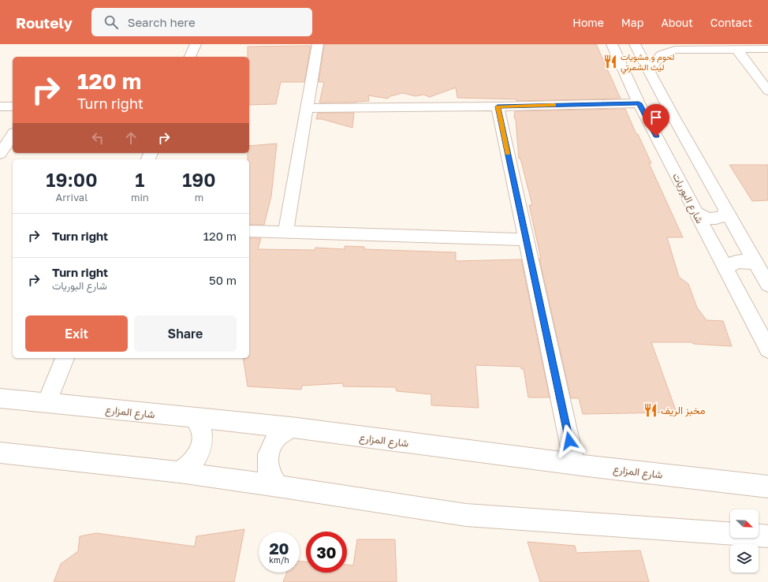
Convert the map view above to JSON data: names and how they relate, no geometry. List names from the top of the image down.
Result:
{
  "streets": {
    "street": ["شارع البوريات", "شارع المزارع"]
  },
  "places": {
    "restaurant": ["لحوم و مشويات ليث الشمرتي", "مخبز الريف"]
  },
  "north": "bottom right",
  "page": {
    "header": "Routely",
    "search": "Search here",
    "nav": [
      "Home",
      "Map",
      "About",
      "Contact"
    ],
    "turn": ["120 m", "Turn right"],
    "eta": [
      "19:00",
      "Arrival",
      "1",
      "min",
      "190",
      "m"
    ],
    "list": [
      {
        "name": "Turn right",
        "value": "120 m"
      },
      {
        "name": "Turn right",
        "note": "شارع البوريات",
        "value": "50 m"
      }
    ],
    "buttons": ["Exit", "Share"],
    "speed": "20 km/h",
    "limit": "30"
  }
}
